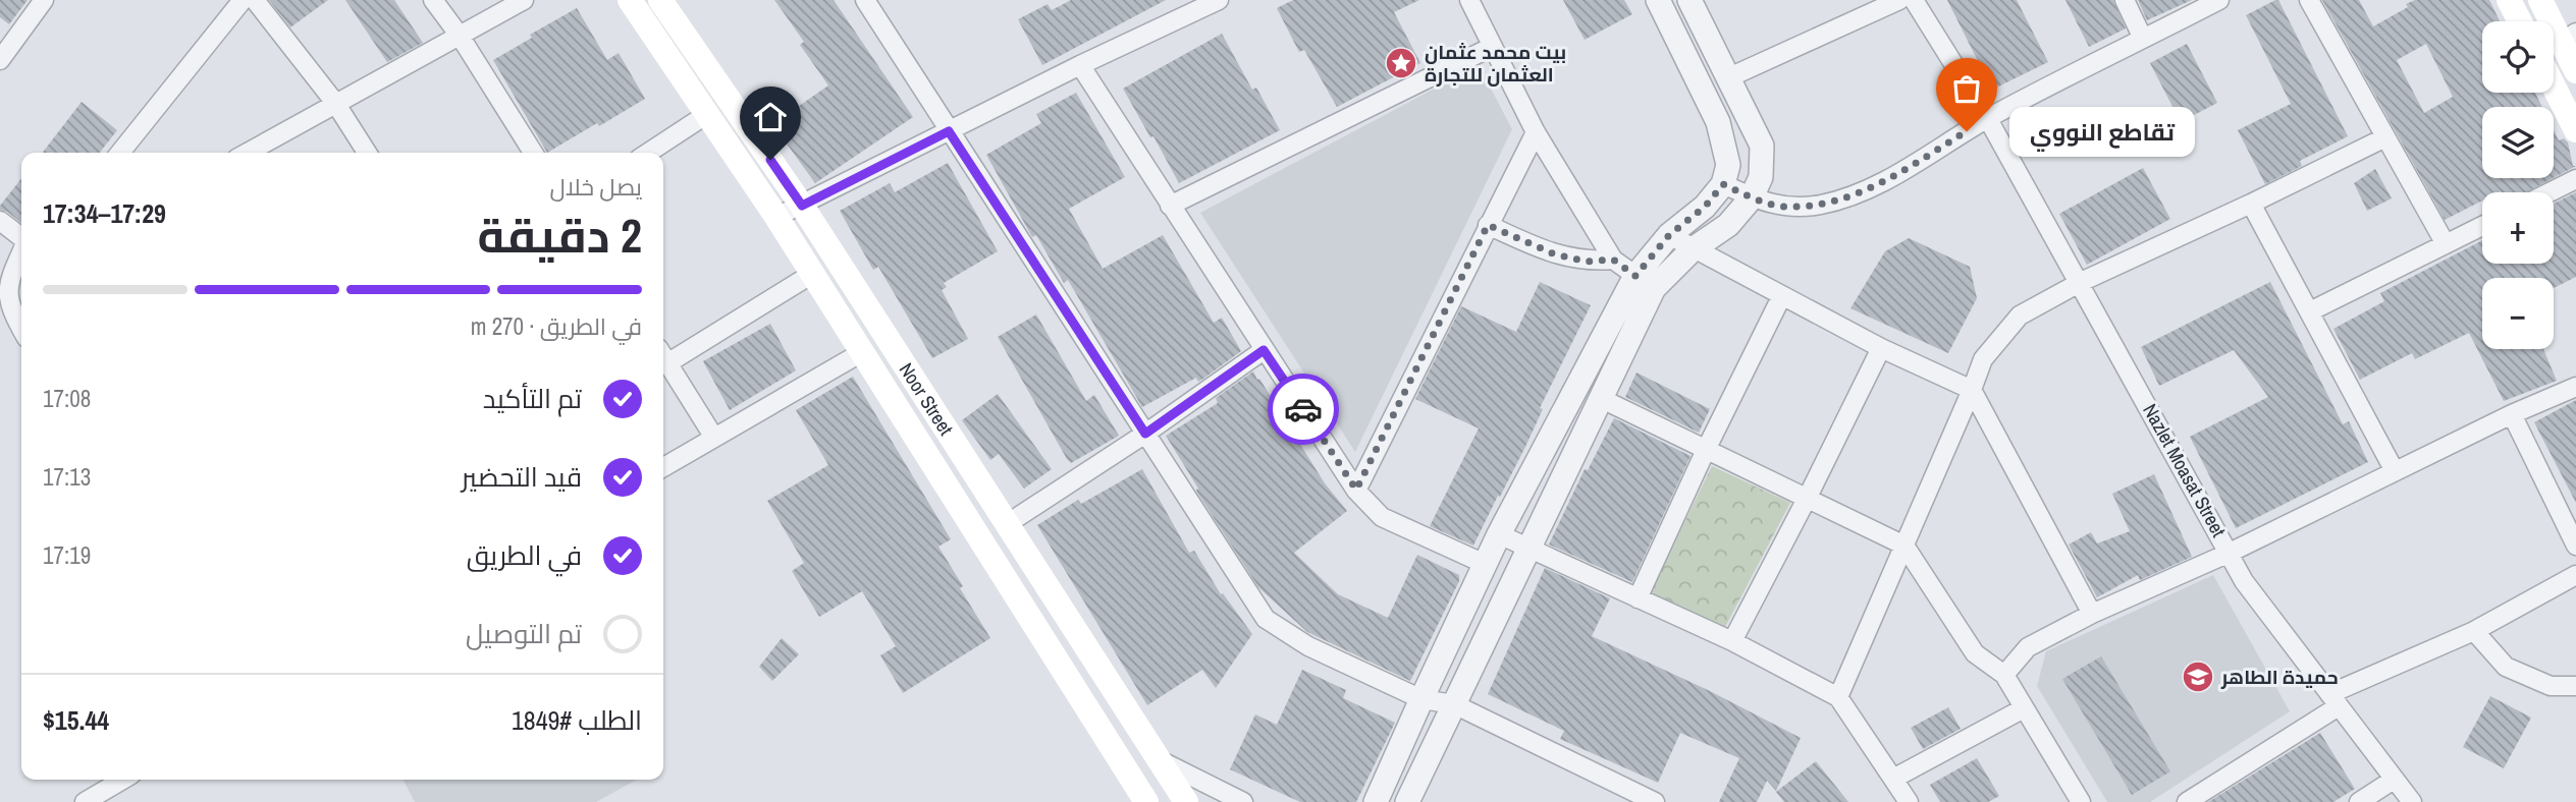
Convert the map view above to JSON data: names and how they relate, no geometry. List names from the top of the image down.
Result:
{
  "streets": {
    "main road": ["Noor Street"],
    "street": ["Nazlet Moasat Street"]
  },
  "places": {
    "place": ["بيت محمد عثمان العثمان للتجارة"],
    "other": ["تقاطع النووي"],
    "school or university": ["حميدة الطاهر"]
  },
  "page": {
    "map_buttons": ["+", "−"],
    "bubble": "تقاطع النووي",
    "heading": ["2 دقيقة", "يصل خلال", "17:29–17:34"],
    "panel": ["الطلب #1849", "$15.44"],
    "bar": "في الطريق · 270 m",
    "list": [
      ["تم التأكيد", "17:08"],
      ["قيد التحضير", "17:13"],
      ["في الطريق", "17:19"],
      "تم التوصيل"
    ]
  }
}
